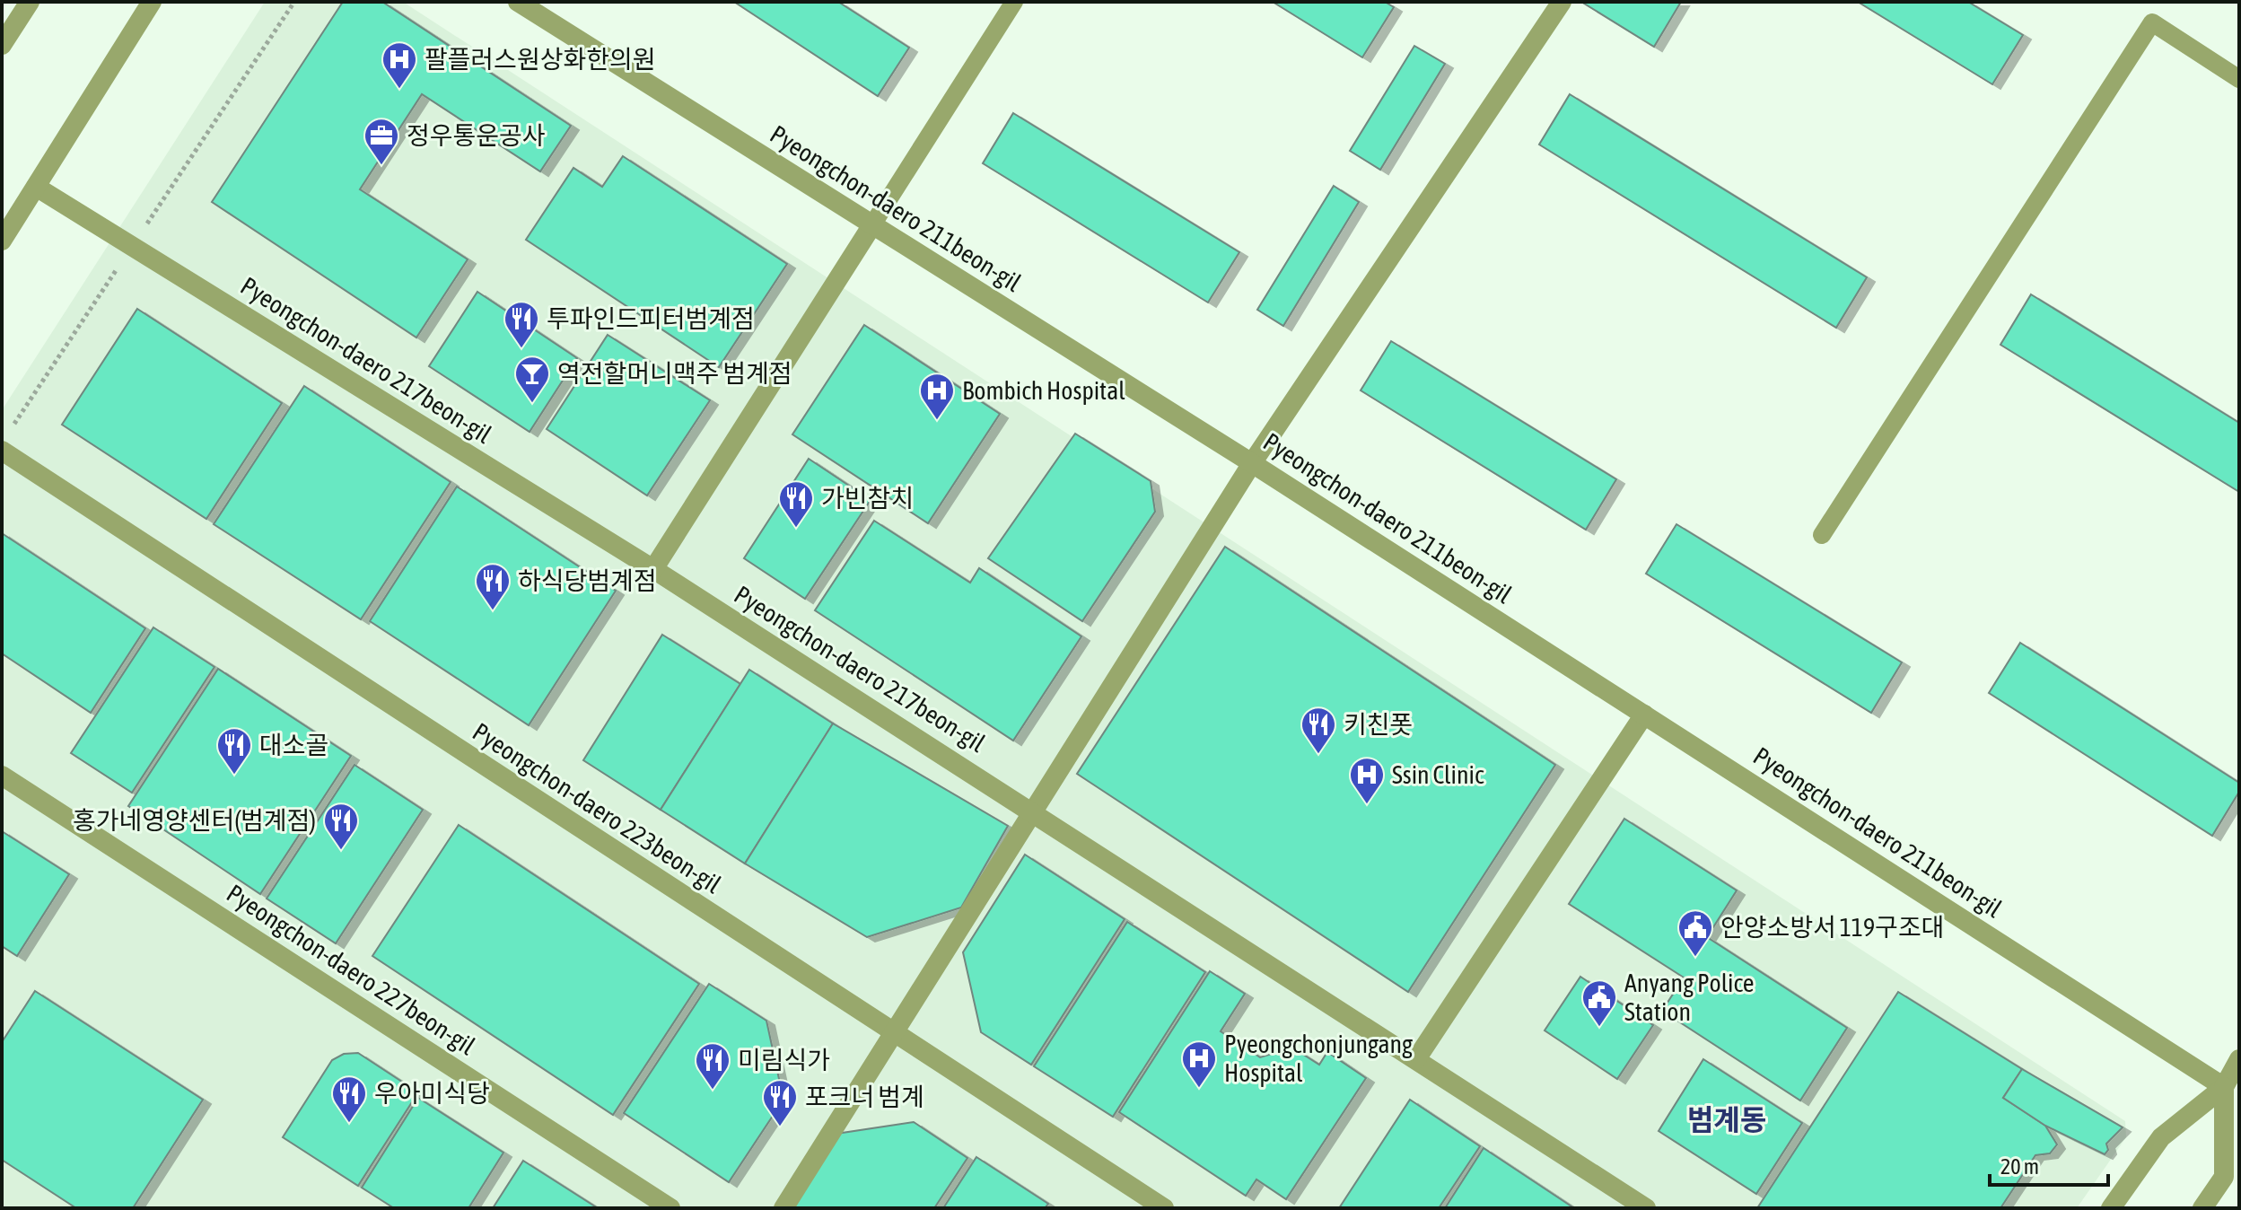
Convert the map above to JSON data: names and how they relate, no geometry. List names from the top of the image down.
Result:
{
  "streets": {
    "street": [
      "Pyeongchon-daero 211beon-gil",
      "Pyeongchon-daero 217beon-gil",
      "Pyeongchon-daero 223beon-gil",
      "Pyeongchon-daero 227beon-gil"
    ]
  },
  "districts": ["범계동"],
  "places": {
    "hospital": [
      "팔플러스원상화한의원",
      "Bombich Hospital",
      "Ssin Clinic",
      "Pyeongchonjungang Hospital"
    ],
    "office": ["정우통운공사"],
    "restaurant": [
      "투파인드피터범계점",
      "가빈참치",
      "하식당범계점",
      "키친폿",
      "대소골",
      "홍가네영양센터(범계점)",
      "미림식가",
      "우아미식당",
      "포크너 범계"
    ],
    "bar": ["역전할머니맥주 범계점"],
    "public building": ["안양소방서 119구조대", "Anyang Police Station"]
  },
  "scale_bar": "20 m"
}
